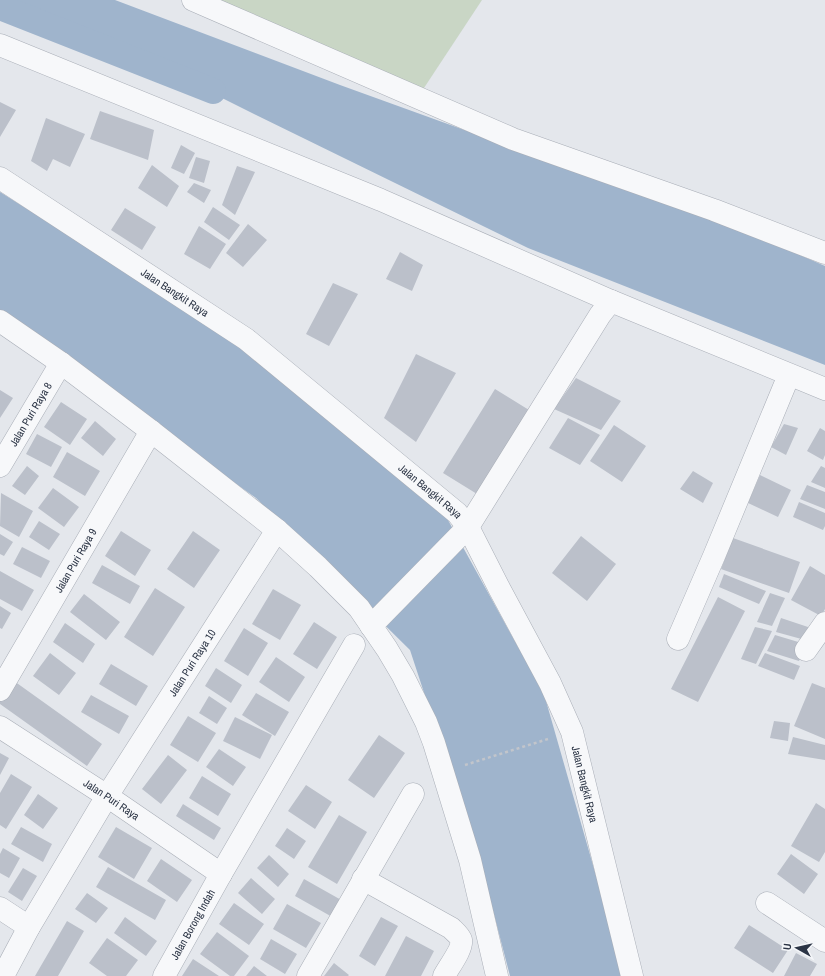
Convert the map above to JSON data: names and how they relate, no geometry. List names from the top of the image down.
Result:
{
  "streets": {
    "street": [
      "Jalan Bangkit Raya",
      "Jalan Puri Raya 8",
      "Jalan Puri Raya 9",
      "Jalan Puri Raya 10",
      "Jalan Puri Raya",
      "Jalan Borong Indah"
    ]
  },
  "crossings": [
    ["Jalan Puri Raya 10", "Jalan Puri Raya"],
    ["Jalan Puri Raya", "Jalan Borong Indah"]
  ],
  "north": "left"
}
